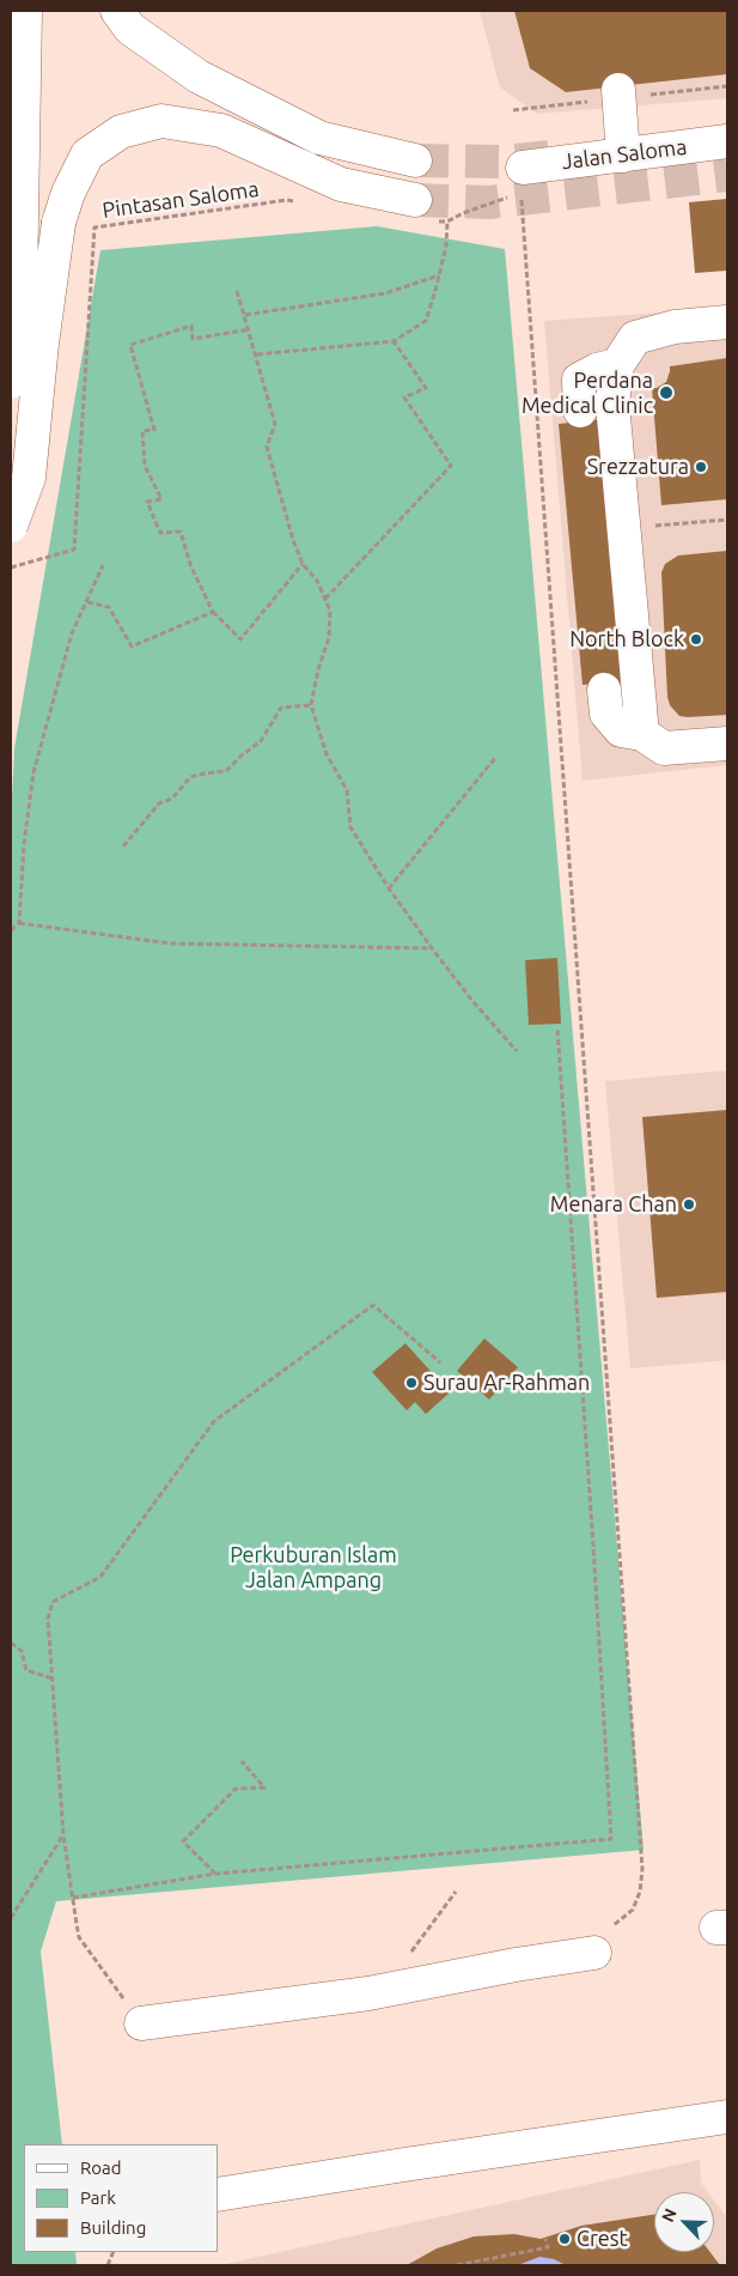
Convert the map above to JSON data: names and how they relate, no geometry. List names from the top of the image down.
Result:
{
  "streets": {
    "main road": ["Jalan Saloma"],
    "path": ["Pintasan Saloma"]
  },
  "parks": ["Perkuburan Islam Jalan Ampang"],
  "places": [
    "Perdana Medical Clinic",
    "Srezzatura",
    "North Block",
    "Menara Chan",
    "Surau Ar-Rahman",
    "Crest"
  ],
  "legend": ["Road", "Park", "Building"],
  "north": "top left"
}
